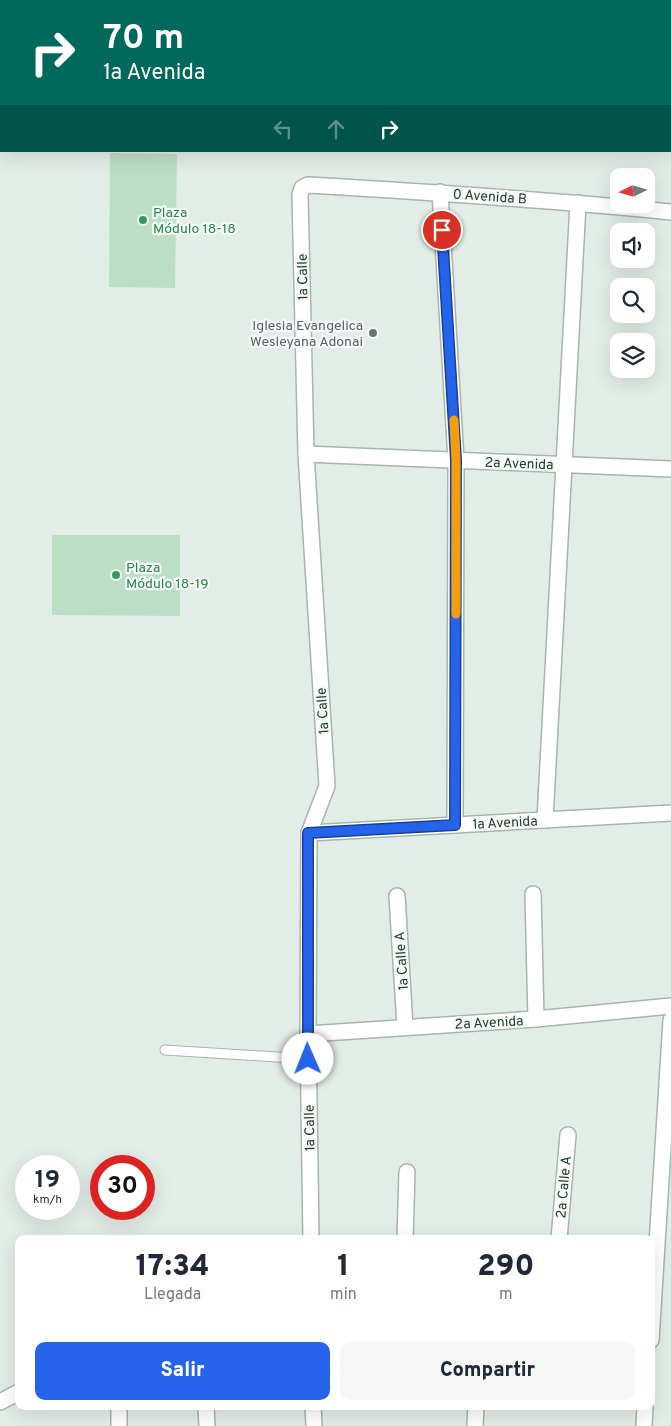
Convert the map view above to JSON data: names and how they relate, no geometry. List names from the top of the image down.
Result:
{
  "streets": {
    "street": [
      "0 Avenida B",
      "1a Calle",
      "2a Avenida",
      "1a Avenida",
      "1a Calle A",
      "2a Calle A"
    ]
  },
  "crossings": [
    ["0 Avenida B", "1a Calle"],
    ["1a Calle", "2a Avenida"],
    ["1a Calle", "1a Avenida"],
    ["2a Avenida", "1a Calle A"]
  ],
  "places": ["Plaza Módulo 18-18", "Iglesia Evangelica Wesleyana Adonai", "Plaza Módulo 18-19"],
  "north": "left",
  "page": {
    "turn": ["70 m", "1a Avenida"],
    "speed": "19 km/h",
    "limit": "30",
    "eta": [
      "17:34",
      "Llegada",
      "1",
      "min",
      "290",
      "m"
    ],
    "buttons": ["Salir", "Compartir"]
  }
}
